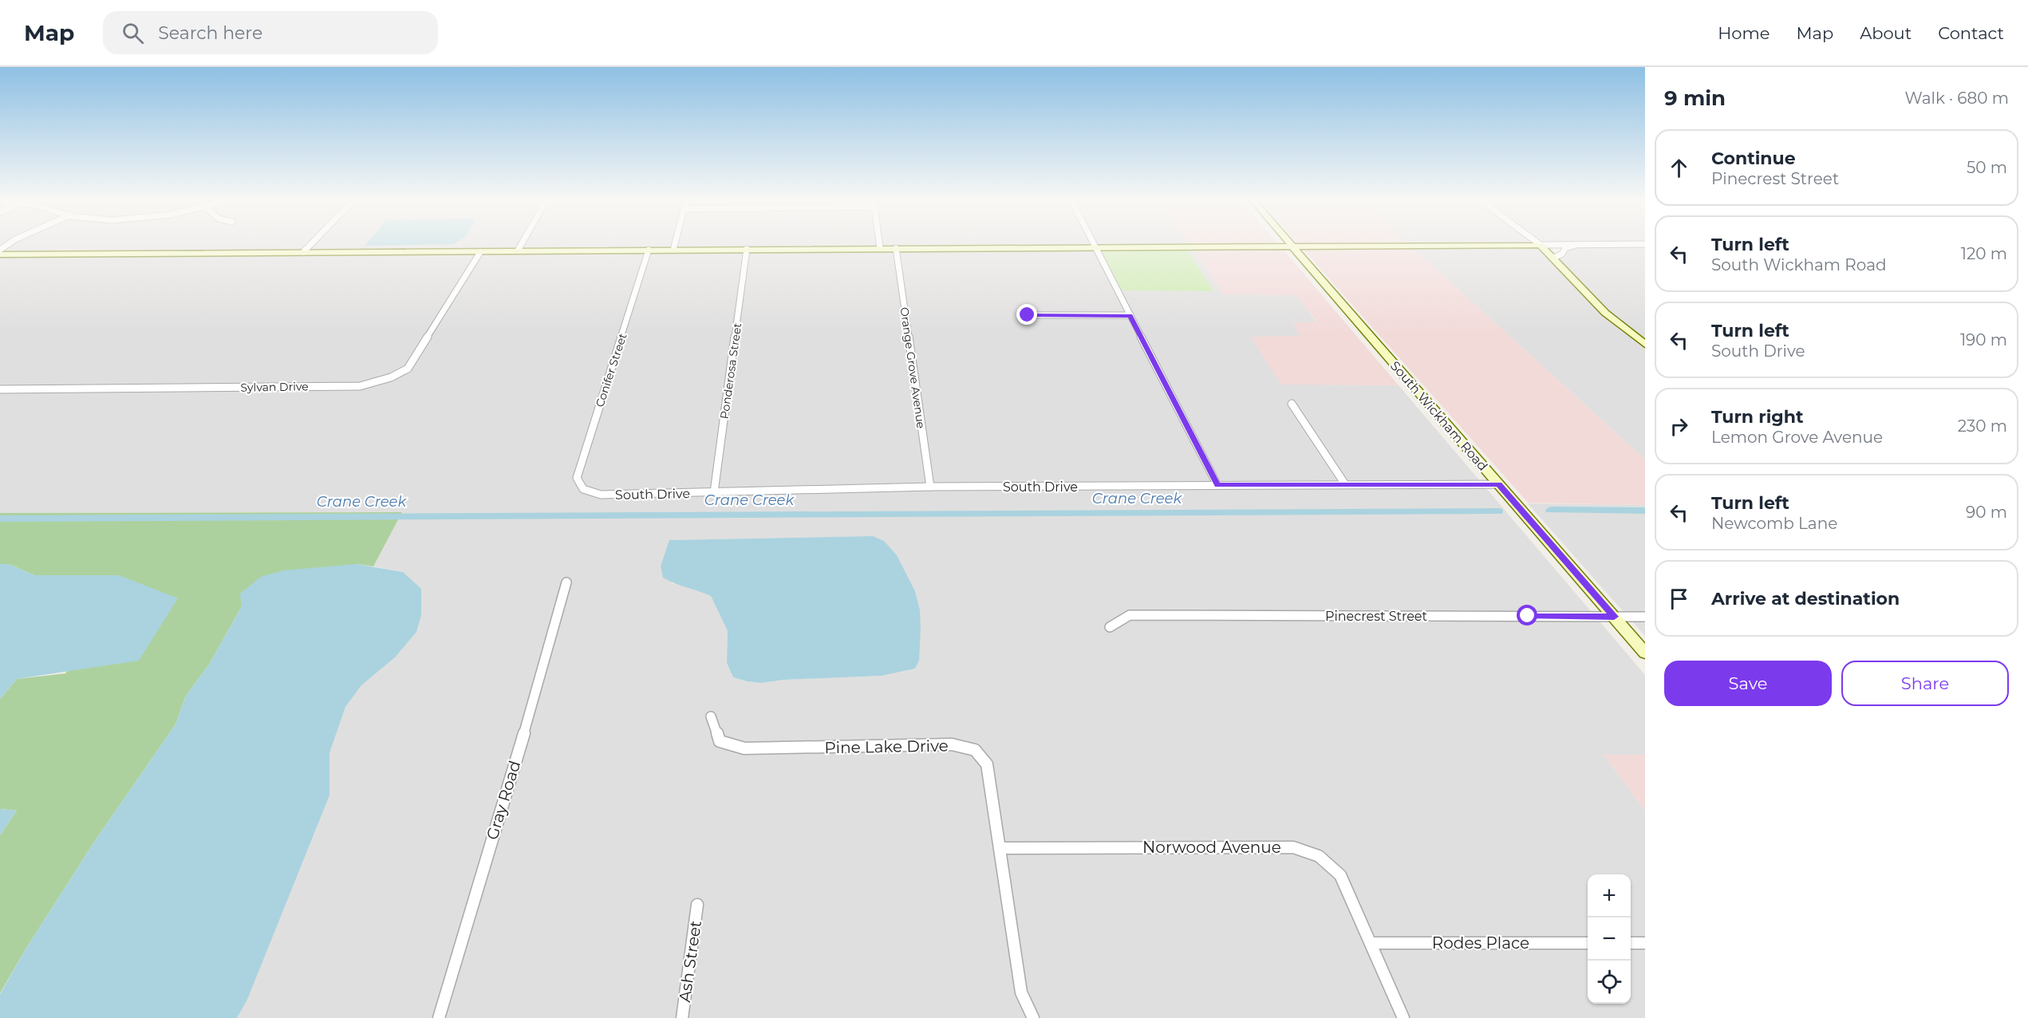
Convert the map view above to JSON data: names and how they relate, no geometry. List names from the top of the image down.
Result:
{
  "streets": {
    "street": [
      "Orange Grove Avenue",
      "Conifer Street",
      "Ponderosa Street",
      "Sylvan Drive",
      "South Wickham Road",
      "South Drive",
      "Pinecrest Street",
      "Pine Lake Drive",
      "Gray Road",
      "Norwood Avenue",
      "Rodes Place",
      "Ash Street"
    ]
  },
  "crossings": [
    ["Orange Grove Avenue", "South Drive"],
    ["Conifer Street", "South Drive"],
    ["Ponderosa Street", "South Drive"],
    ["South Wickham Road", "South Drive"],
    ["South Wickham Road", "Pinecrest Street"],
    ["Pine Lake Drive", "Norwood Avenue"],
    ["Norwood Avenue", "Rodes Place"]
  ],
  "water": ["Crane Creek"],
  "page": {
    "header": "Map",
    "search": "Search here",
    "nav": [
      "Home",
      "Map",
      "About",
      "Contact"
    ],
    "heading": ["9 min", "Walk · 680 m"],
    "list": [
      ["Continue", "Pinecrest Street", "50 m"],
      ["Turn left", "South Wickham Road", "120 m"],
      ["Turn left", "South Drive", "190 m"],
      ["Turn right", "Lemon Grove Avenue", "230 m"],
      ["Turn left", "Newcomb Lane", "90 m"],
      "Arrive at destination"
    ],
    "buttons": ["Save", "Share"],
    "map_buttons": ["+", "−"]
  }
}
